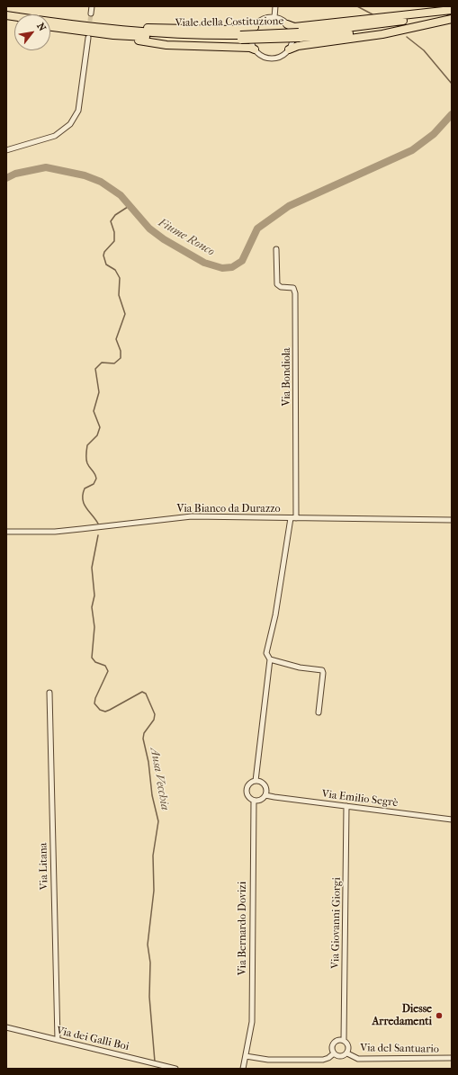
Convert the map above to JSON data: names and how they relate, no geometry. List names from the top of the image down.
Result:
{
  "streets": {
    "highway": ["Viale della Costituzione"],
    "street": [
      "Via Bondiola",
      "Via Bianco da Durazzo",
      "Via Emilio Segrè",
      "Via Litana",
      "Via Giovanni Giorgi",
      "Via Bernardo Dovizi",
      "Via dei Galli Boi",
      "Via del Santuario"
    ]
  },
  "crossings": [
    ["Via Bondiola", "Via Bianco da Durazzo"],
    ["Via Emilio Segrè", "Via Giovanni Giorgi"],
    ["Via Emilio Segrè", "Via Bernardo Dovizi"],
    ["Via Litana", "Via dei Galli Boi"],
    ["Via Giovanni Giorgi", "Via del Santuario"]
  ],
  "water": ["Fiume Ronco", "Ausa Vecchia"],
  "places": ["Diesse Arredamenti"],
  "north": "top right"
}
